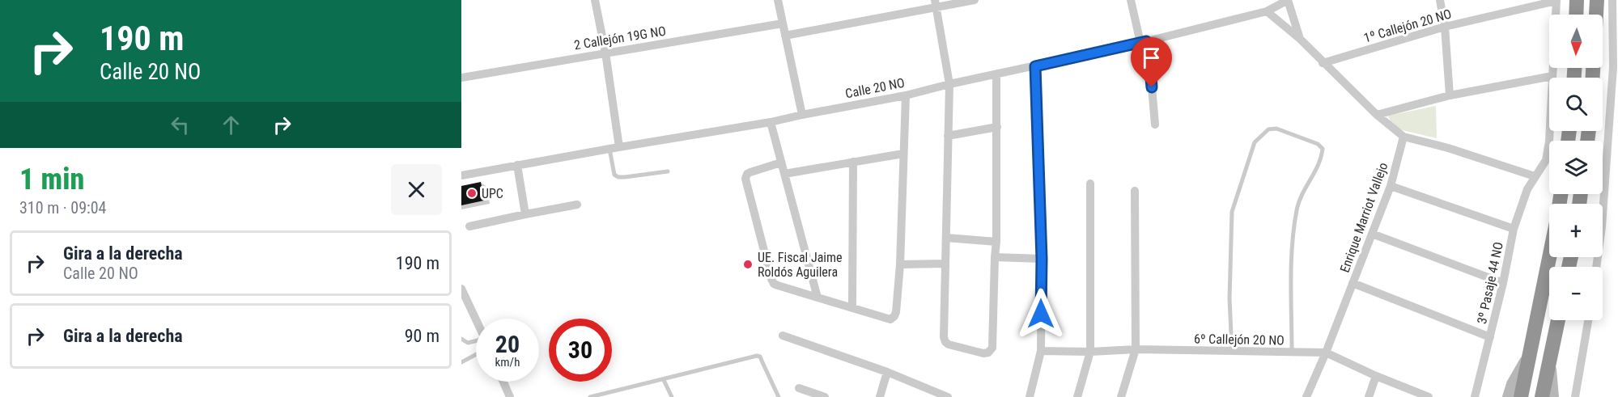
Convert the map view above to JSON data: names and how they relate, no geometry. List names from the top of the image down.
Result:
{
  "streets": {
    "street": [
      "1º Callejón 20 NO",
      "2 Callejón 19G NO",
      "Calle 20 NO",
      "Enrique Marriot Vallejo",
      "3º Pasaje 44 NO",
      "6º Callejón 20 NO"
    ]
  },
  "crossings": [
    ["1º Callejón 20 NO", "3º Pasaje 44 NO"],
    ["Enrique Marriot Vallejo", "6º Callejón 20 NO"]
  ],
  "places": ["UPC", "UE. Fiscal Jaime Roldós Aguilera"],
  "north": "bottom",
  "page": {
    "turn": ["190 m", "Calle 20 NO"],
    "map_buttons": ["+", "−"],
    "heading": ["1 min", "310 m · 09:04"],
    "list": [
      {
        "name": "Gira a la derecha",
        "note": "Calle 20 NO",
        "value": "190 m"
      },
      {
        "name": "Gira a la derecha",
        "value": "90 m"
      }
    ],
    "speed": "20 km/h",
    "limit": "30"
  }
}
